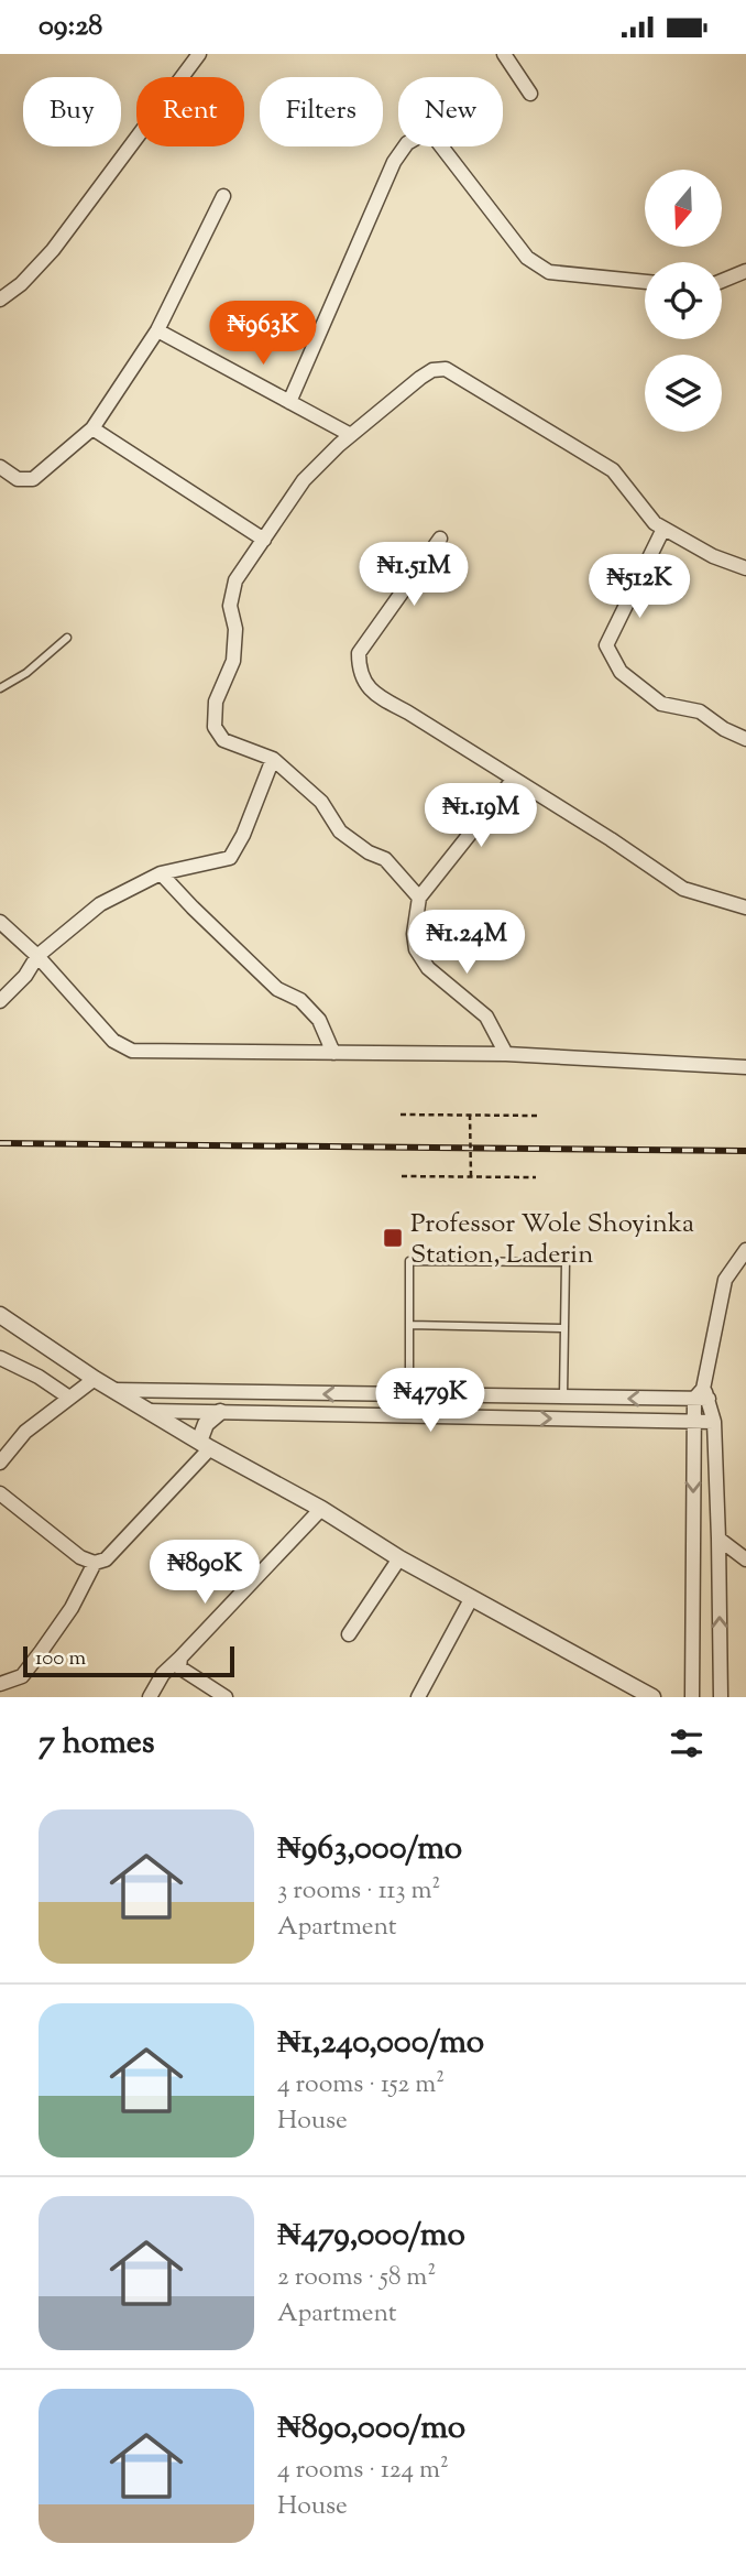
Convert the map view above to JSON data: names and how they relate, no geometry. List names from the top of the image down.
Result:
{
  "places": {
    "transit": ["Professor Wole Shoyinka Station, Laderin"]
  },
  "scale_bar": "100 m",
  "north": "bottom",
  "page": {
    "status": "09:28",
    "chip": [
      "Buy",
      "Rent",
      "Filters",
      "New"
    ],
    "price": [
      "₦963K",
      "₦1.51M",
      "₦512K",
      "₦1.19M",
      "₦1.24M",
      "₦479K",
      "₦890K"
    ],
    "scale": "100 m",
    "heading": "7 homes",
    "list": [
      {
        "name": "₦963,000/mo",
        "note": "3 rooms · 113 m² · Apartment"
      },
      {
        "name": "₦1,240,000/mo",
        "note": "4 rooms · 152 m² · House"
      },
      {
        "name": "₦479,000/mo",
        "note": "2 rooms · 58 m² · Apartment"
      },
      {
        "name": "₦890,000/mo",
        "note": "4 rooms · 124 m² · House"
      }
    ]
  }
}
